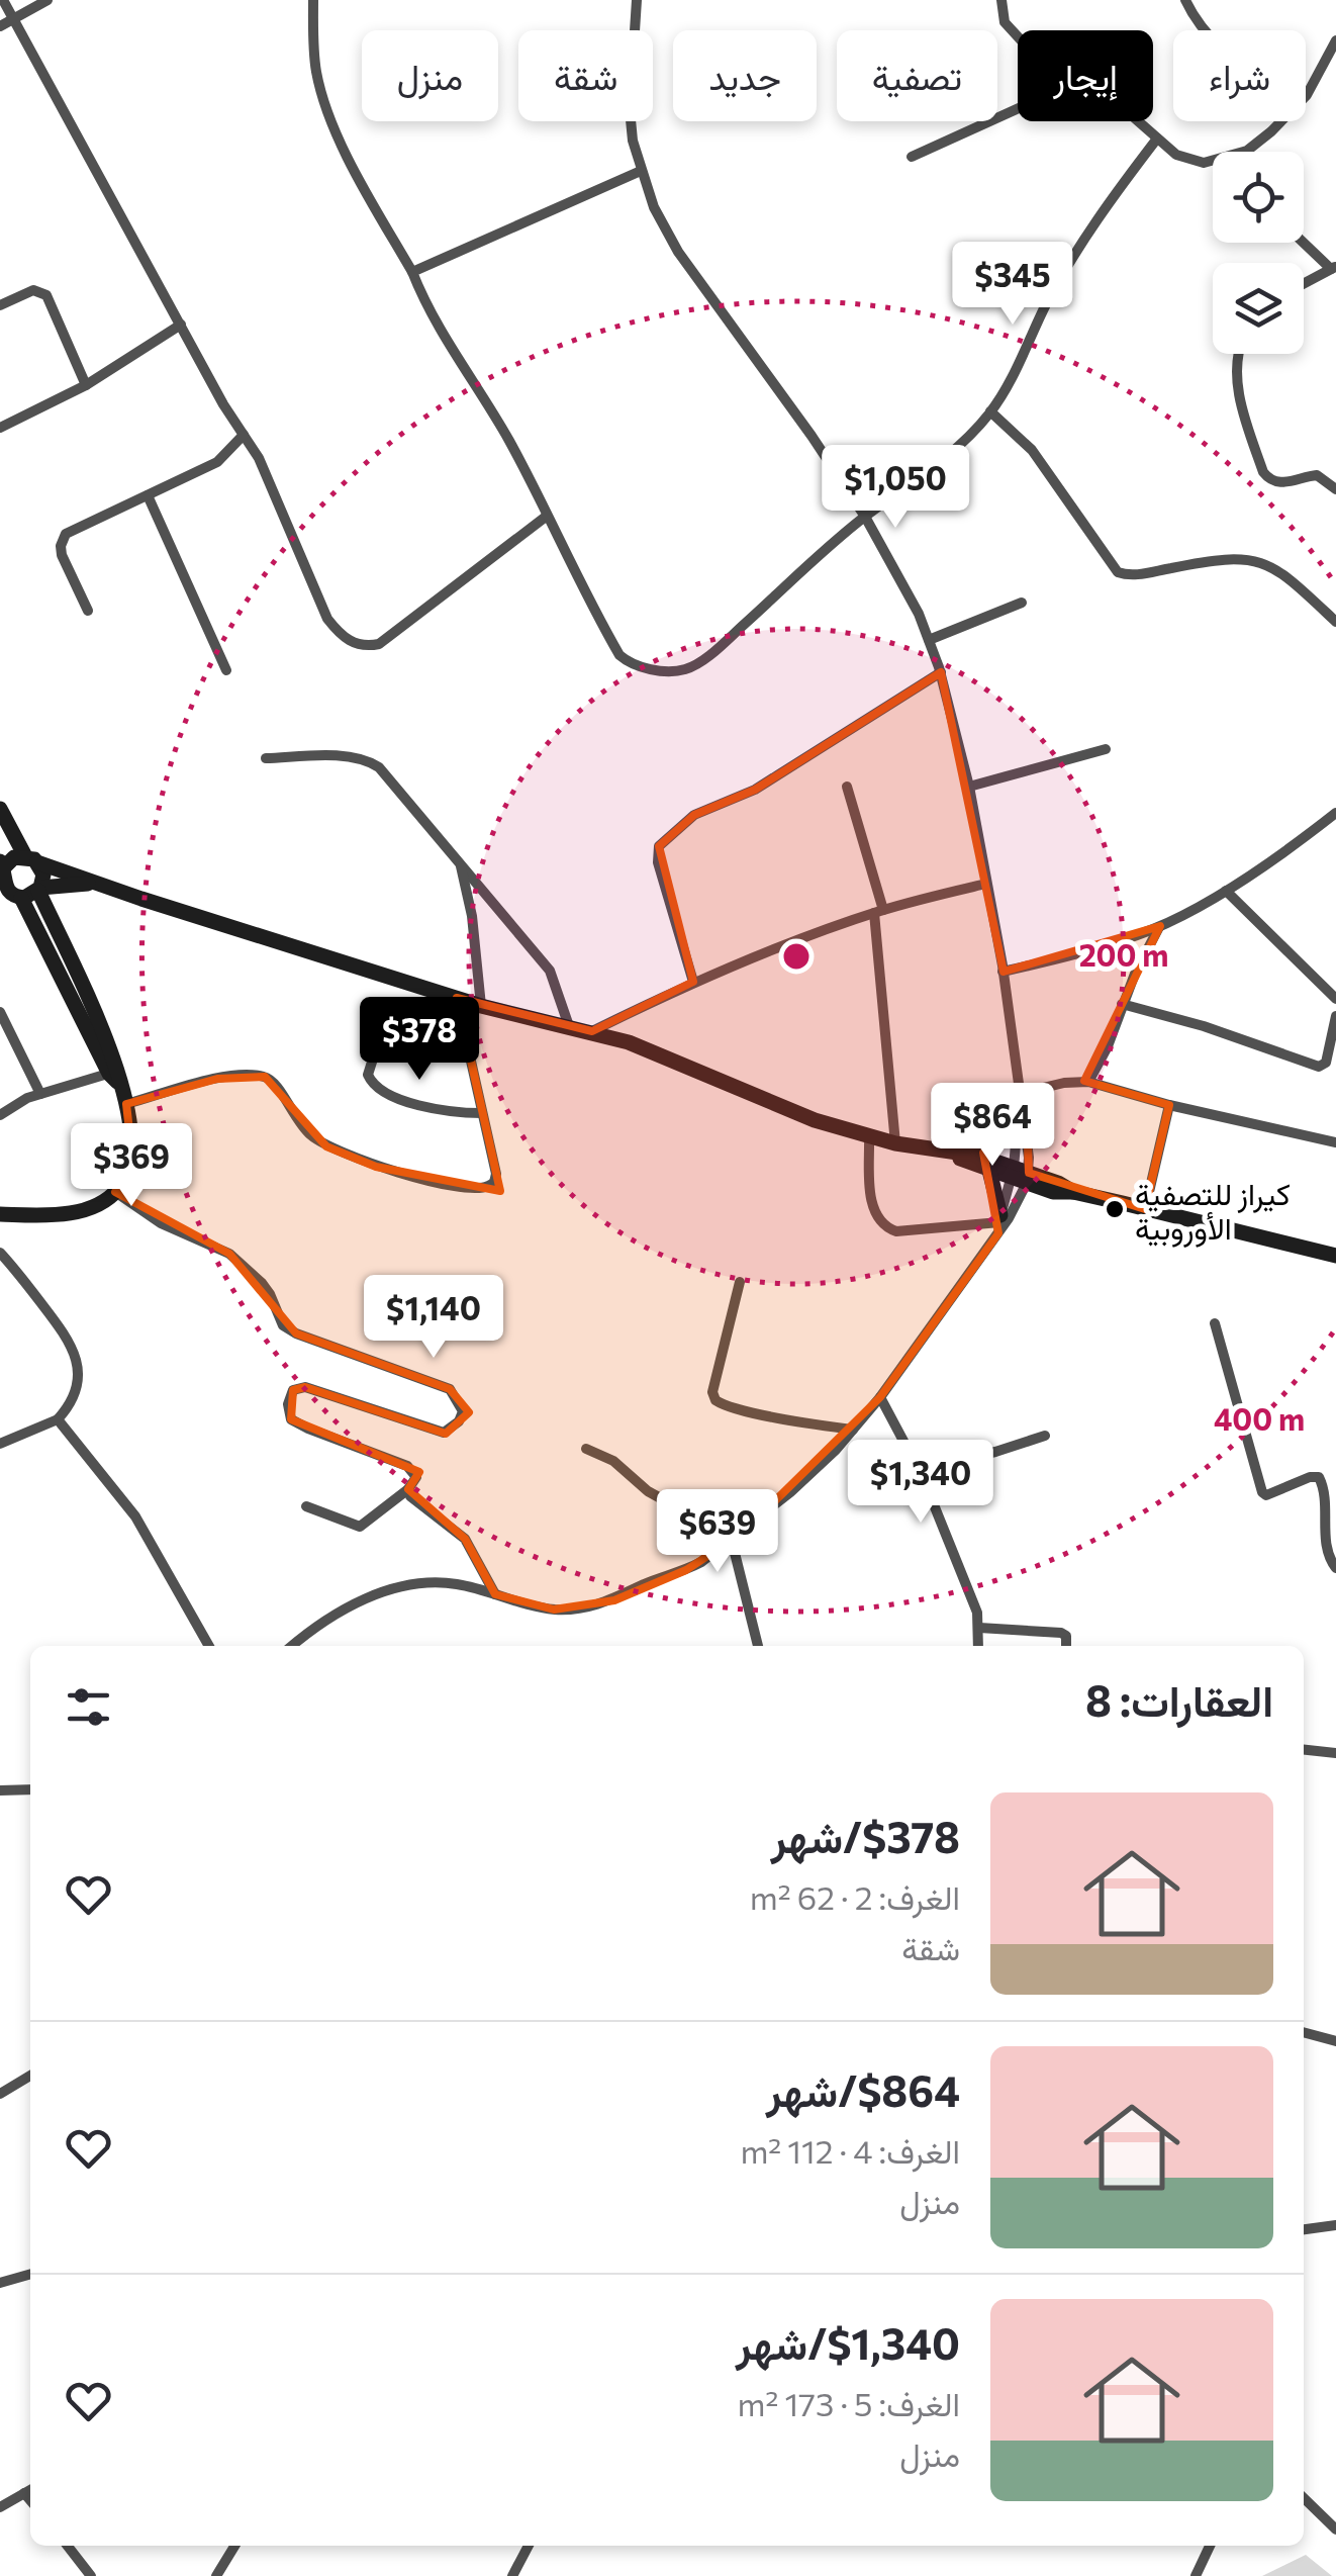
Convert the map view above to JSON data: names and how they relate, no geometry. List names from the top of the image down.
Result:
{
  "places": ["كيراز للتصفية الأوروبية"],
  "page": {
    "chip": [
      "شراء",
      "إيجار",
      "تصفية",
      "جديد",
      "شقة",
      "منزل"
    ],
    "price": [
      "$345",
      "$1,050",
      "$378",
      "$864",
      "$369",
      "$1,140",
      "$1,340",
      "$639"
    ],
    "heading": "العقارات: 8",
    "list": [
      {
        "name": "$378/شهر",
        "note": "الغرف: 2 · 62 m² · شقة"
      },
      {
        "name": "$864/شهر",
        "note": "الغرف: 4 · 112 m² · منزل"
      },
      {
        "name": "$1,340/شهر",
        "note": "الغرف: 5 · 173 m² · منزل"
      }
    ]
  },
  "rings": ["200 m", "400 m"]
}
